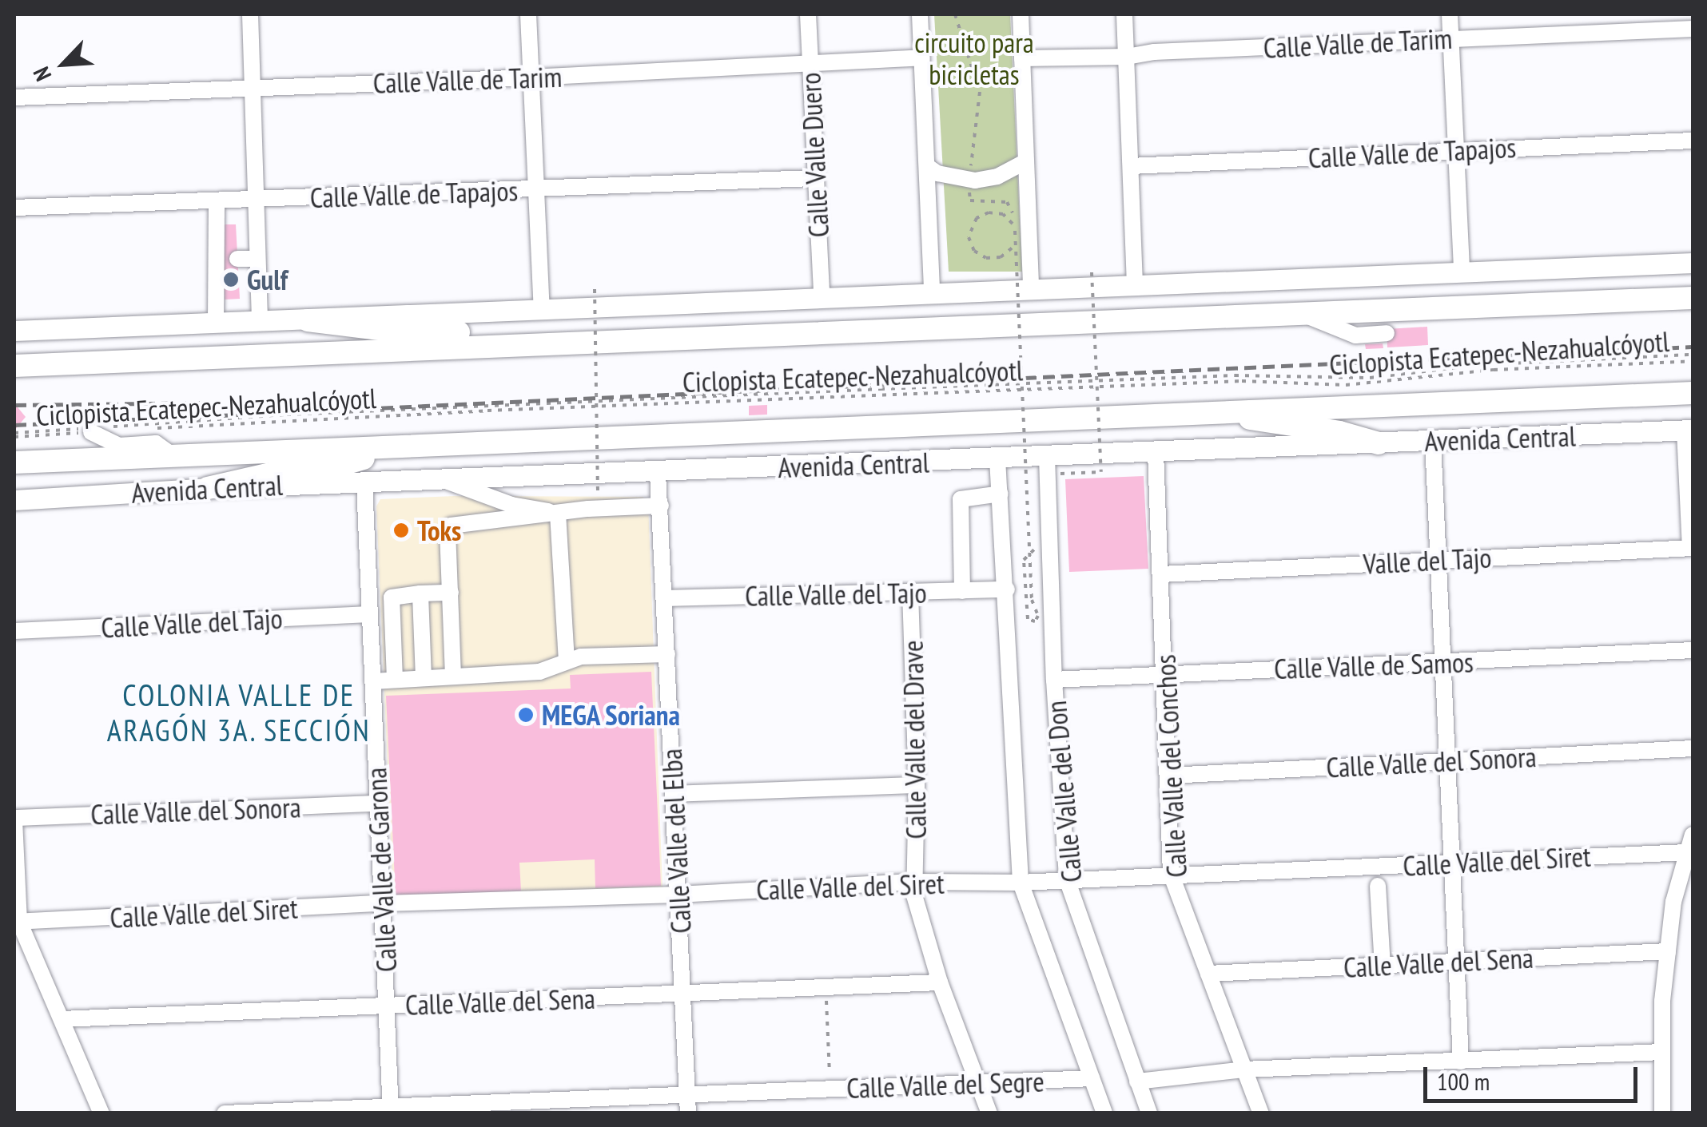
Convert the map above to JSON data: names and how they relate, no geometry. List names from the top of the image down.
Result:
{
  "streets": {
    "highway": ["Avenida Central"],
    "street": [
      "Calle Valle de Tarim",
      "Calle Valle de Tapajos",
      "Calle Valle Duero",
      "Valle del Tajo",
      "Calle Valle del Tajo",
      "Calle Valle de Samos",
      "Calle Valle del Drave",
      "Calle Valle del Sonora",
      "Calle Valle del Conchos",
      "Calle Valle del Don",
      "Calle Valle del Elba",
      "Calle Valle del Siret",
      "Calle Valle de Garona",
      "Calle Valle del Sena",
      "Calle Valle del Segre"
    ],
    "path": ["Ciclopista Ecatepec-Nezahualcóyotl"]
  },
  "crossings": [
    ["Calle Valle de Tarim", "Calle Valle Duero"],
    ["Calle Valle de Tapajos", "Calle Valle Duero"],
    ["Avenida Central", "Calle Valle del Conchos"],
    ["Avenida Central", "Calle Valle del Don"],
    ["Avenida Central", "Calle Valle del Elba"],
    ["Avenida Central", "Calle Valle de Garona"],
    ["Valle del Tajo", "Calle Valle del Conchos"],
    ["Calle Valle del Tajo", "Calle Valle del Drave"],
    ["Calle Valle del Tajo", "Calle Valle del Don"],
    ["Calle Valle del Tajo", "Calle Valle del Elba"],
    ["Calle Valle del Tajo", "Calle Valle de Garona"],
    ["Calle Valle de Samos", "Calle Valle del Conchos"],
    ["Calle Valle de Samos", "Calle Valle del Don"],
    ["Calle Valle del Drave", "Calle Valle del Siret"],
    ["Calle Valle del Drave", "Calle Valle del Sena"],
    ["Calle Valle del Drave", "Calle Valle del Segre"],
    ["Calle Valle del Sonora", "Calle Valle del Conchos"],
    ["Calle Valle del Sonora", "Calle Valle de Garona"],
    ["Calle Valle del Conchos", "Calle Valle del Siret"],
    ["Calle Valle del Conchos", "Calle Valle del Sena"],
    ["Calle Valle del Don", "Calle Valle del Siret"],
    ["Calle Valle del Don", "Calle Valle del Segre"],
    ["Calle Valle del Elba", "Calle Valle del Siret"],
    ["Calle Valle del Elba", "Calle Valle del Sena"],
    ["Calle Valle del Elba", "Calle Valle del Segre"],
    ["Calle Valle del Siret", "Calle Valle de Garona"],
    ["Calle Valle de Garona", "Calle Valle del Sena"],
    ["Calle Valle de Garona", "Calle Valle del Segre"]
  ],
  "districts": ["COLONIA VALLE DE ARAGÓN 3A. SECCIÓN"],
  "parks": ["circuito para bicicletas"],
  "places": ["Gulf", "Toks", "MEGA Soriana"],
  "scale_bar": "100 m",
  "north": "bottom left"
}
